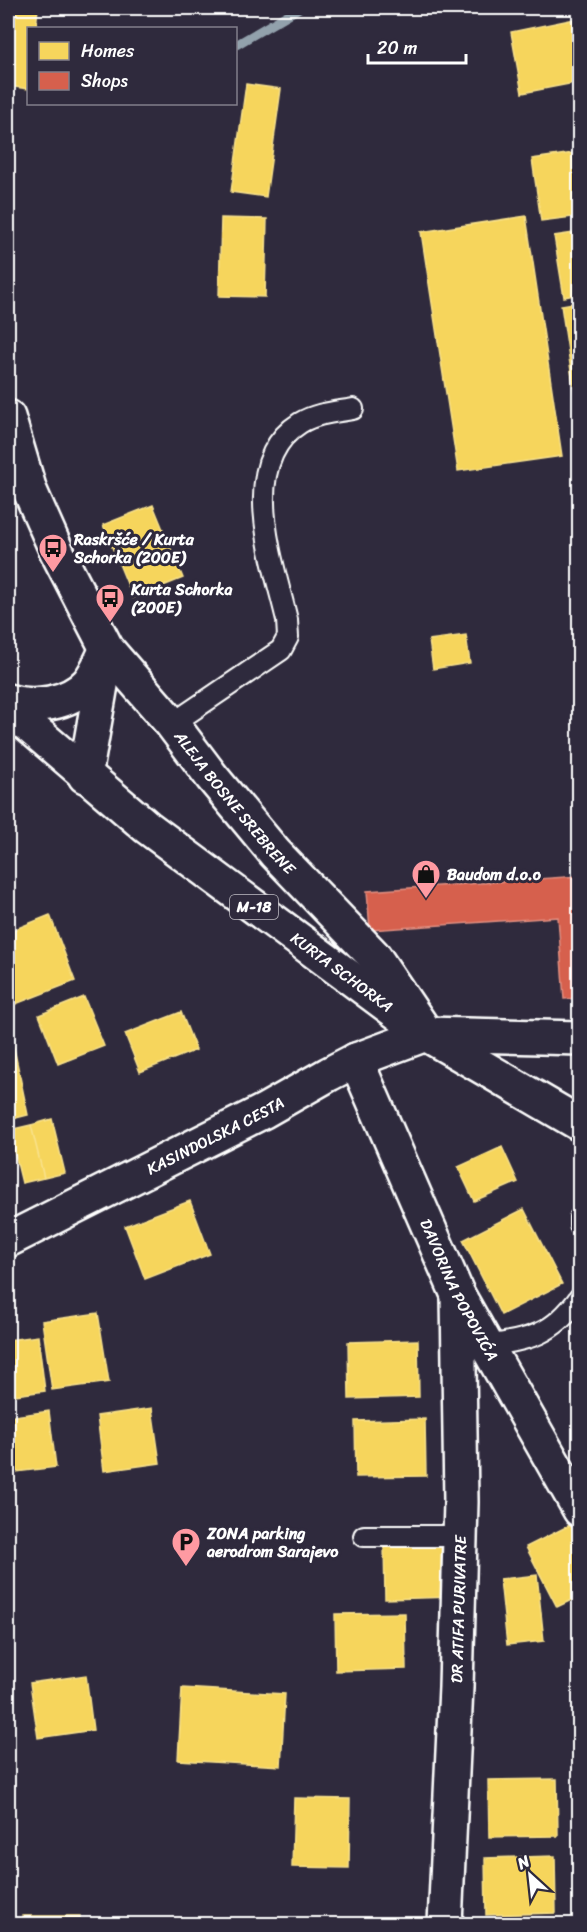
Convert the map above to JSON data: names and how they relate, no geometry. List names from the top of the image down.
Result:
{
  "streets": {
    "street": [
      "ALEJA BOSNE SREBRENE",
      "M-18",
      "KURTA SCHORKA",
      "KASINDOLSKA CESTA",
      "DAVORINA POPOVIĆA",
      "DR ATIFA PURIVATRE"
    ]
  },
  "crossings": [
    ["ALEJA BOSNE SREBRENE", "KURTA SCHORKA"],
    ["ALEJA BOSNE SREBRENE", "KASINDOLSKA CESTA"],
    ["KURTA SCHORKA", "KASINDOLSKA CESTA"],
    ["KASINDOLSKA CESTA", "DAVORINA POPOVIĆA"],
    ["DAVORINA POPOVIĆA", "DR ATIFA PURIVATRE"]
  ],
  "places": {
    "bus stop": ["Raskršće / Kurta Schorka (200E)", "Kurta Schorka (200E)"],
    "shop": ["Baudom d.o.o"],
    "parking": ["ZONA parking aerodrom Sarajevo"]
  },
  "legend": ["Homes", "Shops"],
  "scale_bar": "20 m",
  "north": "top left"
}
